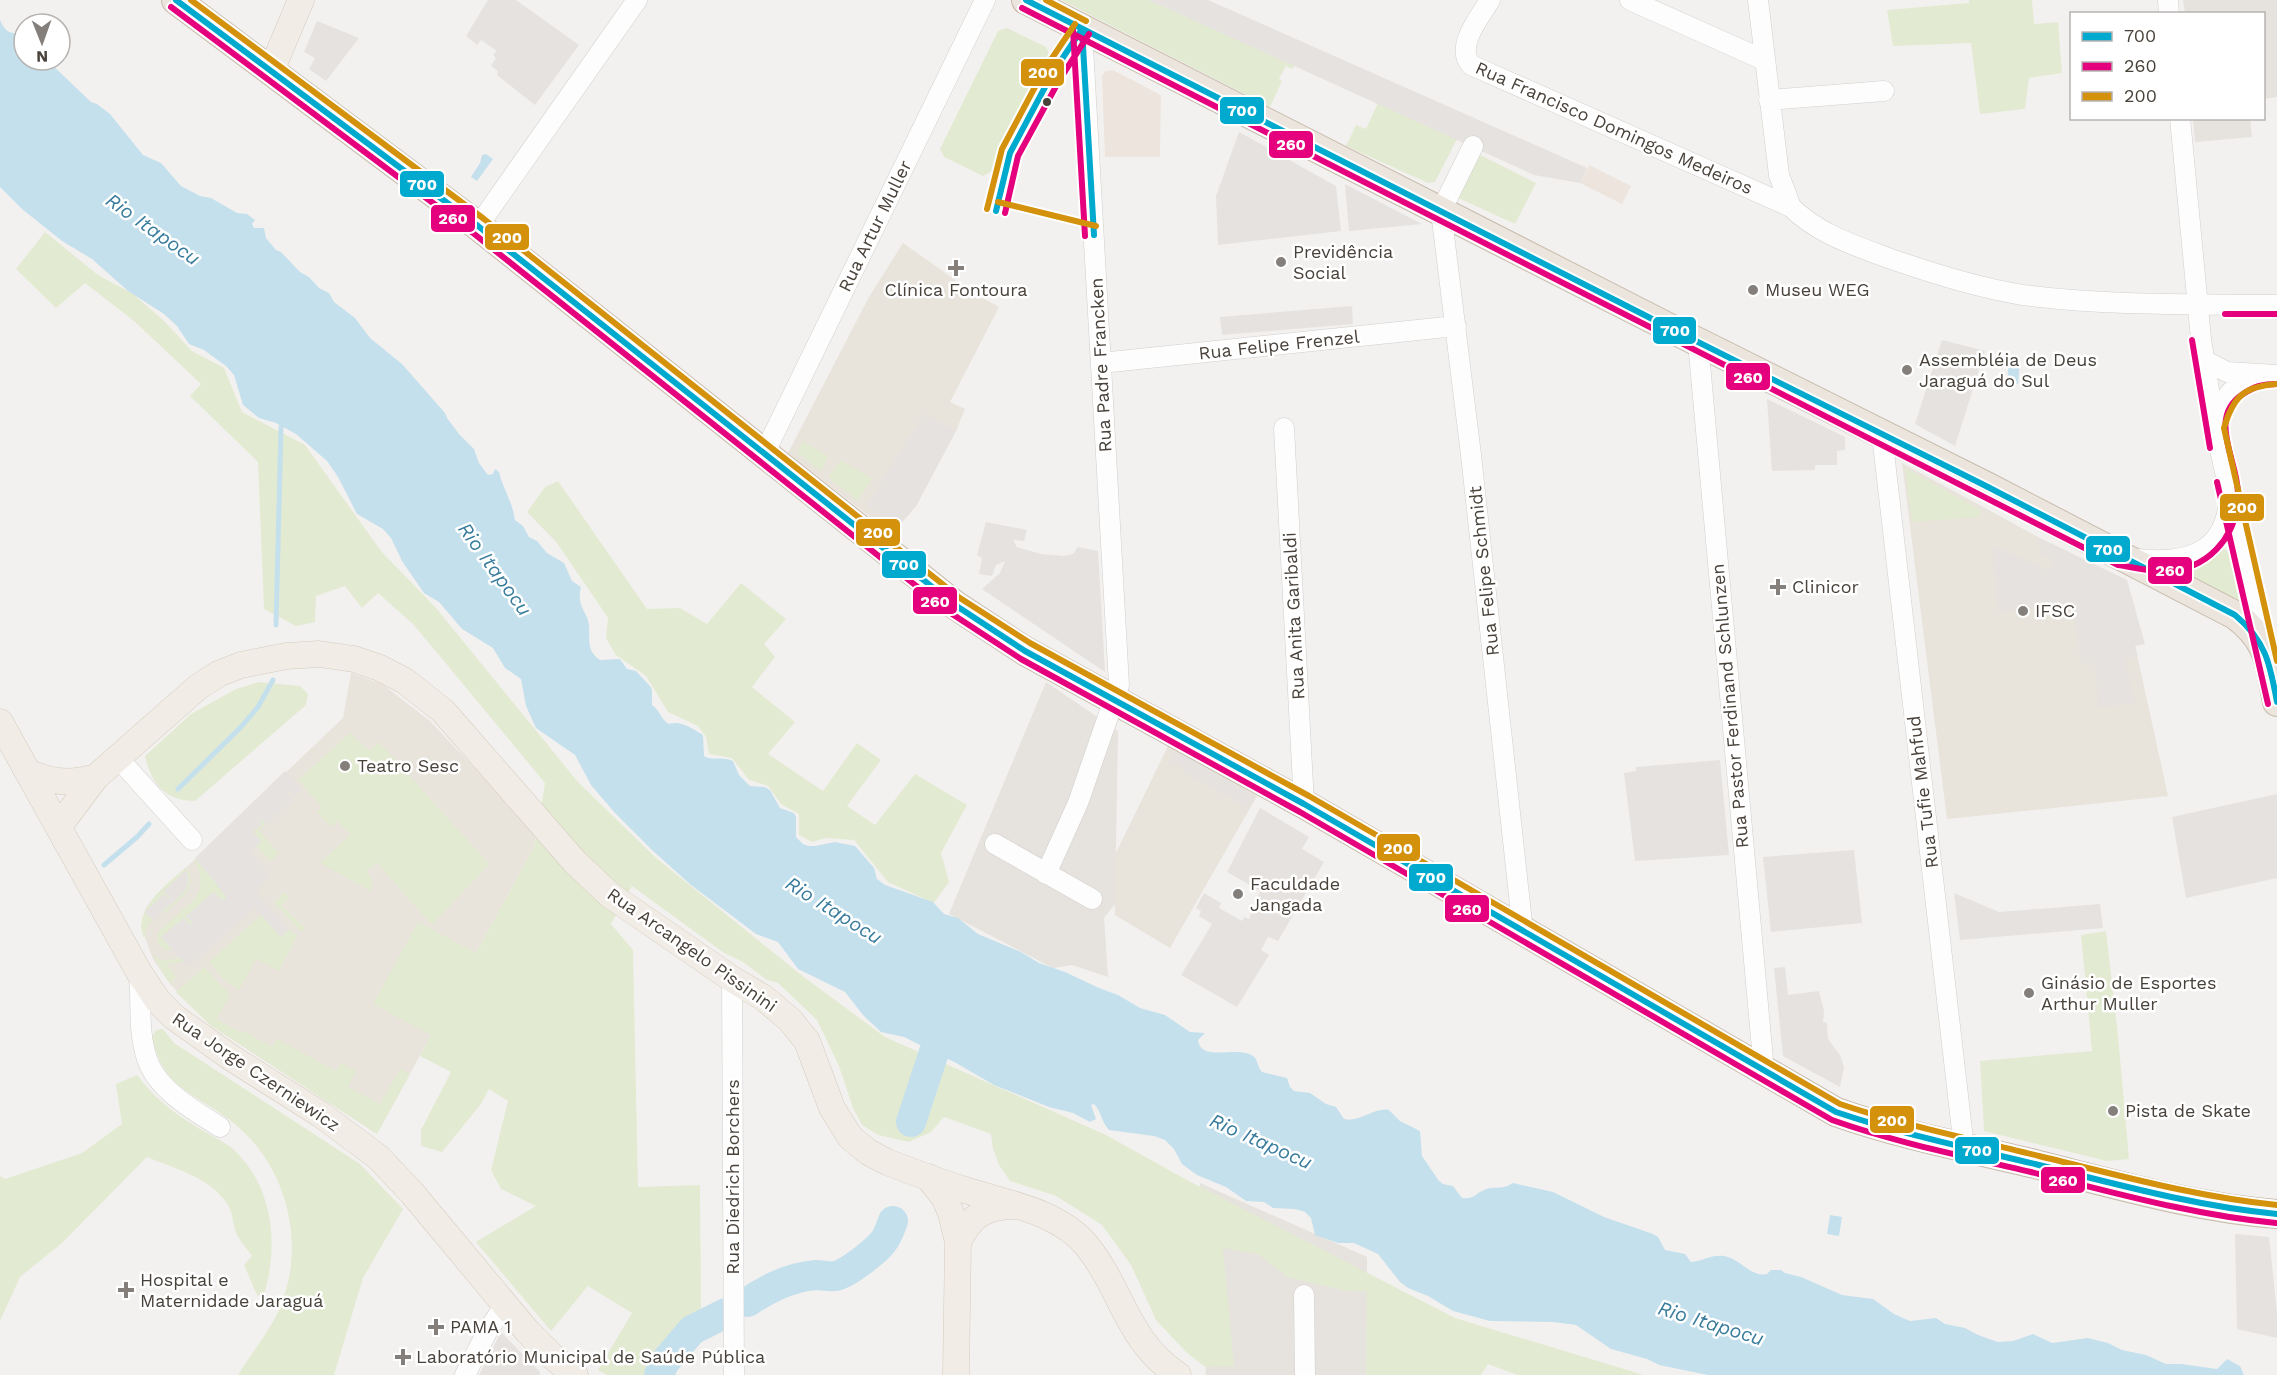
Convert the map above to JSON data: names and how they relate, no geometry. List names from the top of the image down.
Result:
{
  "streets": {
    "main road": ["Rua Arcangelo Pissinini", "Rua Jorge Czerniewicz"],
    "street": [
      "Rua Francisco Domingos Medeiros",
      "Rua Artur Muller",
      "Rua Felipe Frenzel",
      "Rua Padre Francken",
      "Rua Felipe Schmidt",
      "Rua Anita Garibaldi",
      "Rua Pastor Ferdinand Schlunzen",
      "Rua Tufie Mahfud",
      "Rua Diedrich Borchers"
    ]
  },
  "crossings": [
    ["Rua Felipe Frenzel", "Rua Padre Francken"],
    ["Rua Felipe Frenzel", "Rua Felipe Schmidt"],
    ["Rua Arcangelo Pissinini", "Rua Jorge Czerniewicz"],
    ["Rua Arcangelo Pissinini", "Rua Diedrich Borchers"]
  ],
  "water": ["Rio Itapocu"],
  "places": {
    "other": [
      "Previdência Social",
      "Museu WEG",
      "Assembléia de Deus Jaraguá do Sul",
      "IFSC",
      "Teatro Sesc",
      "Faculdade Jangada",
      "Ginásio de Esportes Arthur Muller",
      "Pista de Skate"
    ],
    "health": [
      "Clínica Fontoura",
      "Clinicor",
      "Hospital e Maternidade Jaraguá",
      "PAMA 1",
      "Laboratório Municipal de Saúde Pública"
    ]
  },
  "lines": ["transit line 700", "transit line 200", "transit line 260"],
  "legend": ["700", "260", "200"],
  "north": "bottom"
}
